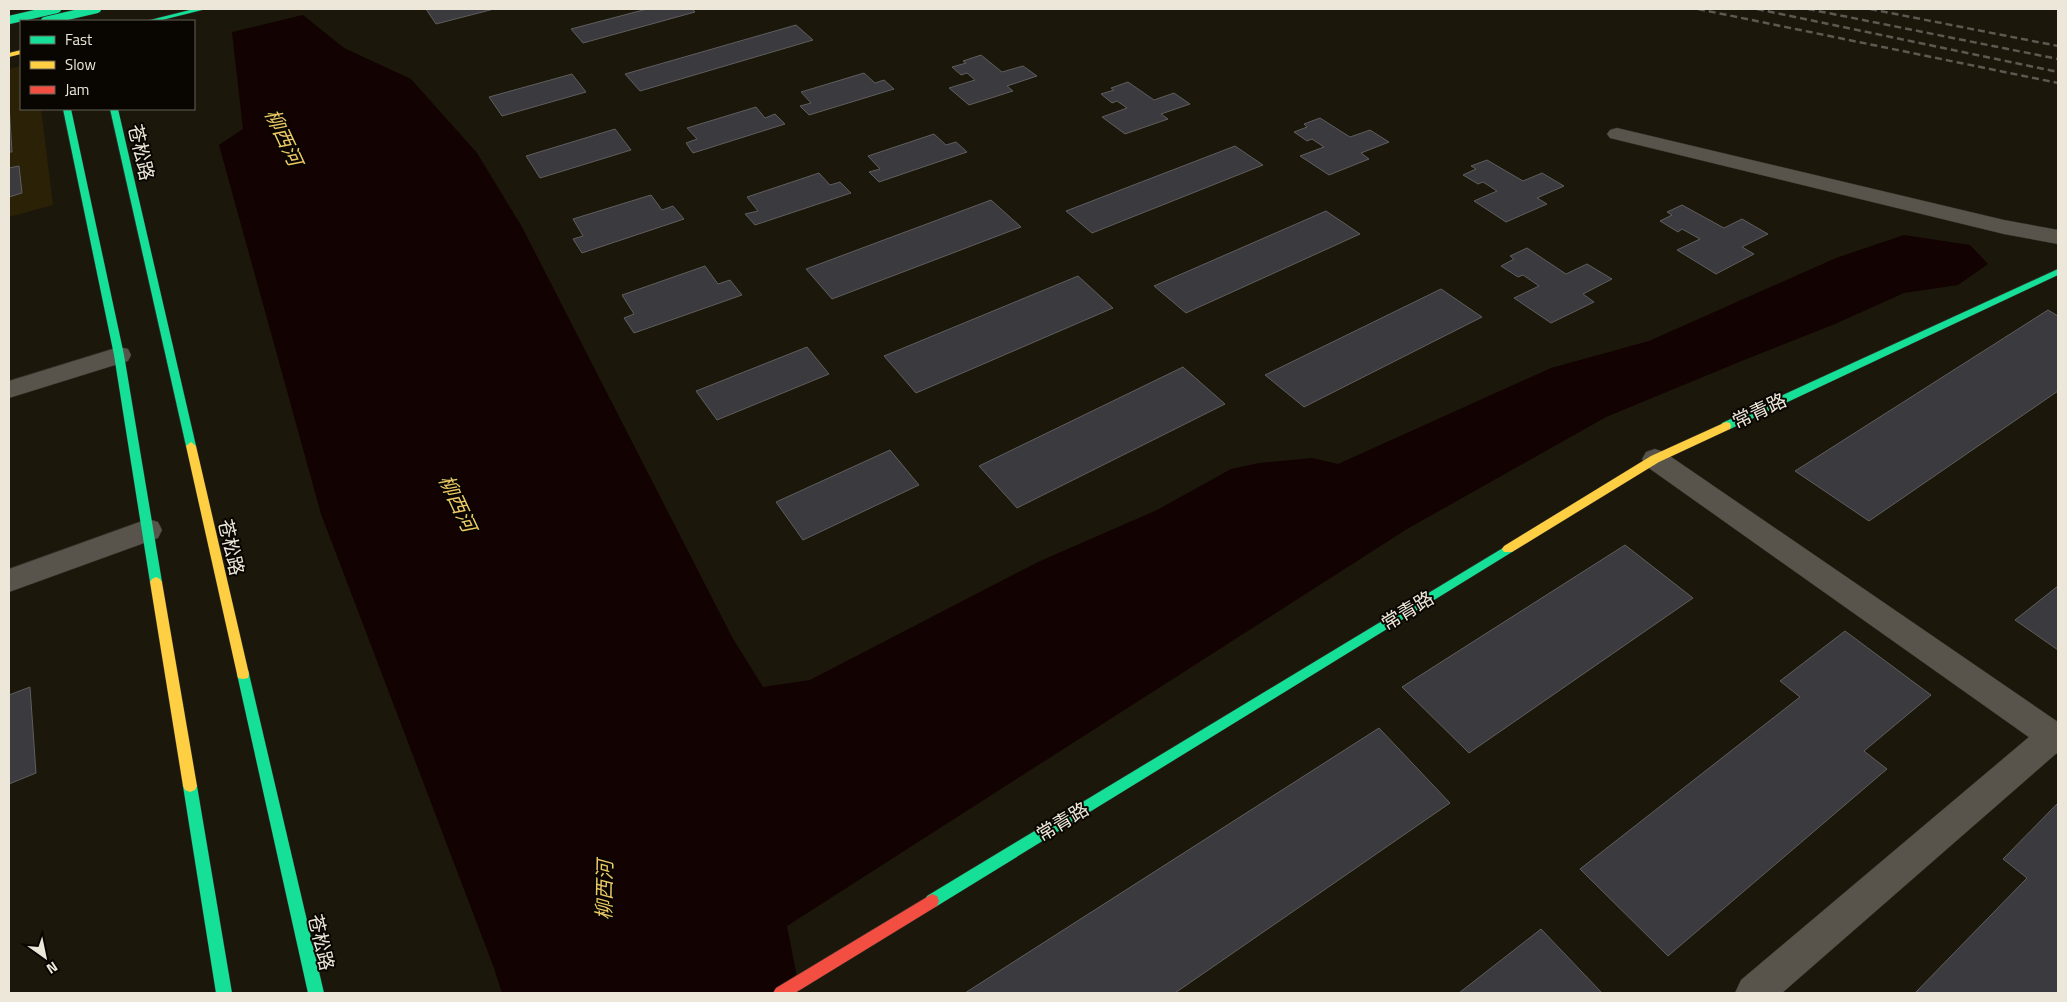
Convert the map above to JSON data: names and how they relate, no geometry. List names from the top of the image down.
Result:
{
  "streets": {
    "main road": ["苍松路", "常青路"]
  },
  "water": ["柳西河"],
  "legend": ["Fast", "Slow", "Jam"],
  "north": "bottom right"
}
